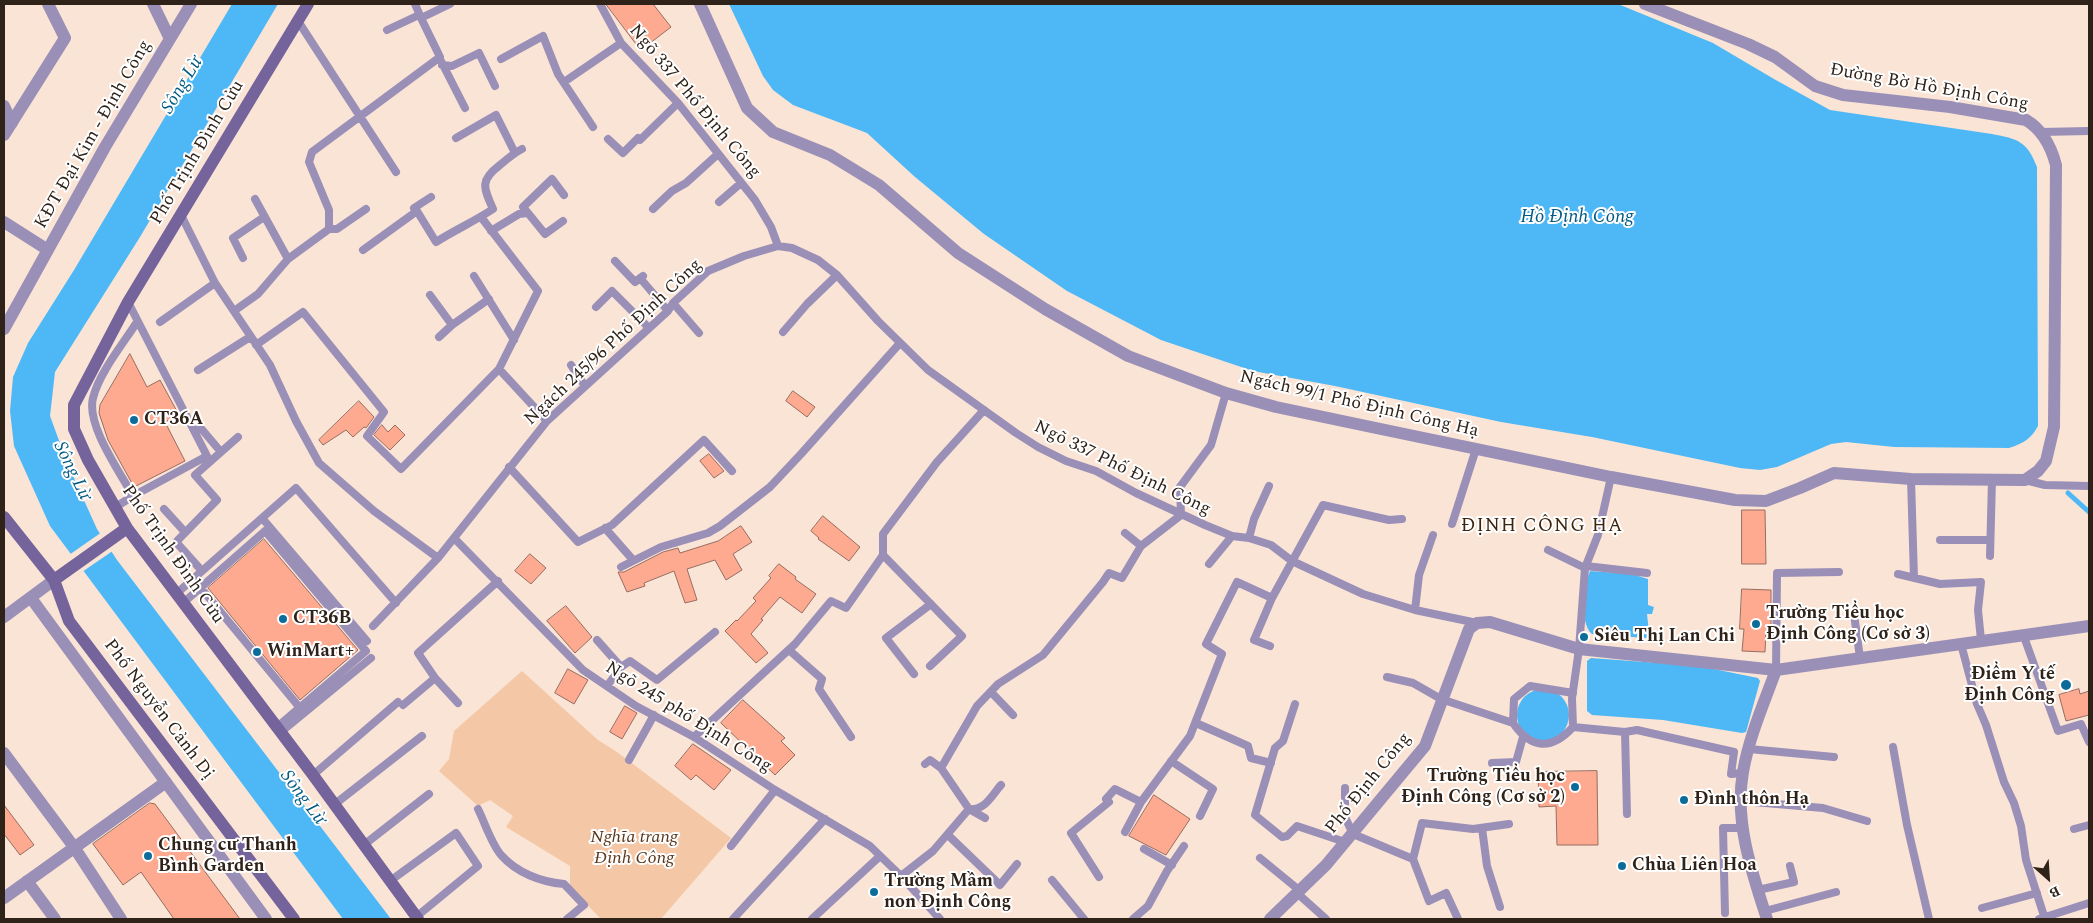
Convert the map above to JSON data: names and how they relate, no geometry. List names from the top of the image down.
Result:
{
  "streets": {
    "main road": ["Phố Trịnh Đình Cửu", "Phố Nguyễn Cảnh Dị"],
    "street": [
      "Đường Bờ Hồ Định Công",
      "KĐT Đại Kim - Định Công",
      "Ngách 99/1 Phố Định Công Hạ",
      "Phố Định Công"
    ],
    "lane": ["Ngõ 337 Phố Định Công", "Ngách 245/96 Phố Định Công", "Ngõ 245 phố Định Công"]
  },
  "crossings": [
    ["Đường Bờ Hồ Định Công", "Ngách 99/1 Phố Định Công Hạ"],
    ["Ngõ 337 Phố Định Công", "Ngách 245/96 Phố Định Công"],
    ["Ngõ 337 Phố Định Công", "Phố Định Công"],
    ["Ngách 245/96 Phố Định Công", "Ngõ 245 phố Định Công"]
  ],
  "districts": ["ĐỊNH CÔNG HẠ"],
  "water": ["Sông Lừ", "Hồ Định Công"],
  "parks": ["Nghĩa trang Định Công"],
  "places": [
    "CT36A",
    "CT36B",
    "Trường Tiểu học Định Công (Cơ sở 3)",
    "Siêu Thị Lan Chi",
    "WinMart+",
    "Điểm Y tế Định Công",
    "Trường Tiểu học Định Công (Cơ sở 2)",
    "Đình thôn Hạ",
    "Chung cư Thanh Bình Garden",
    "Chùa Liên Hoa",
    "Trường Mầm non Định Công"
  ],
  "north": "bottom right"
}
